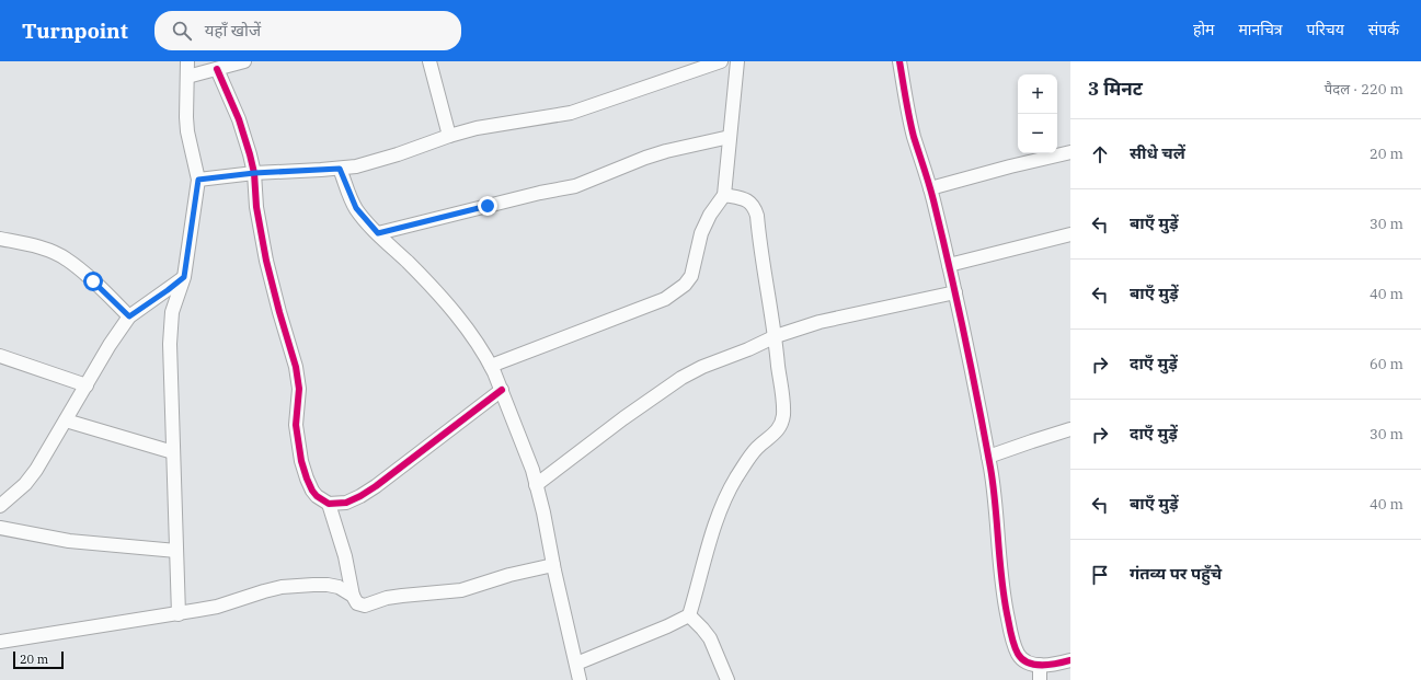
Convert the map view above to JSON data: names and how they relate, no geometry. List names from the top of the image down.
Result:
{
  "scale_bar": "20 m",
  "page": {
    "header": "Turnpoint",
    "search": "यहाँ खोजें",
    "nav": [
      "होम",
      "मानचित्र",
      "परिचय",
      "संपर्क"
    ],
    "heading": ["3 मिनट", "पैदल · 220 m"],
    "map_buttons": ["+", "−"],
    "list": [
      ["सीधे चलें", "20 m"],
      ["बाएँ मुड़ें", "30 m"],
      ["बाएँ मुड़ें", "40 m"],
      ["दाएँ मुड़ें", "60 m"],
      ["दाएँ मुड़ें", "30 m"],
      ["बाएँ मुड़ें", "40 m"],
      "गंतव्य पर पहुँचे"
    ],
    "scale": "20 m"
  }
}
